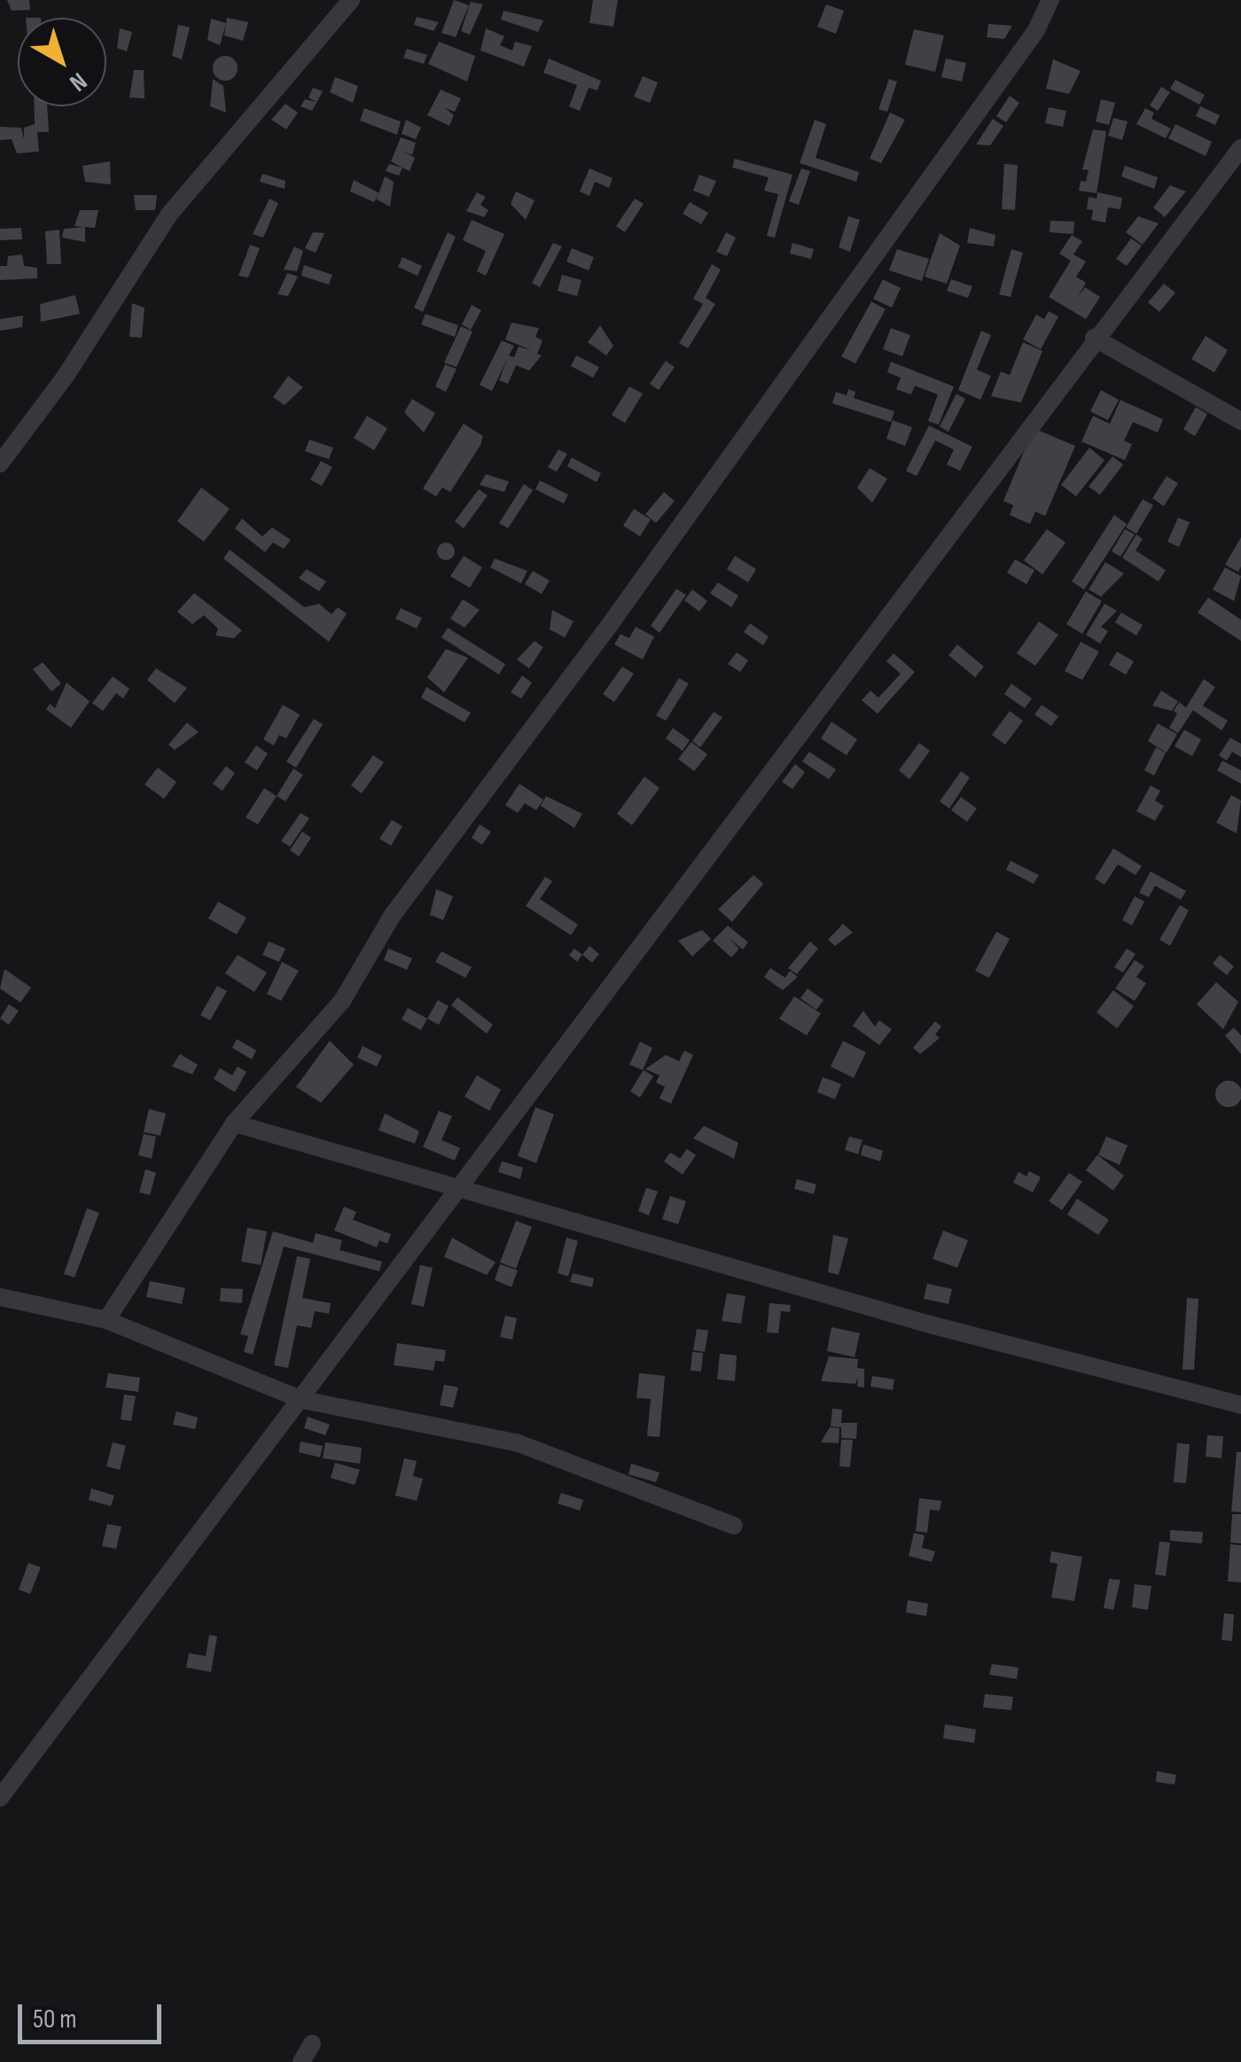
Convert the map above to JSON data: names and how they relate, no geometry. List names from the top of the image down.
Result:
{
  "scale_bar": "50 m",
  "north": "bottom right"
}
